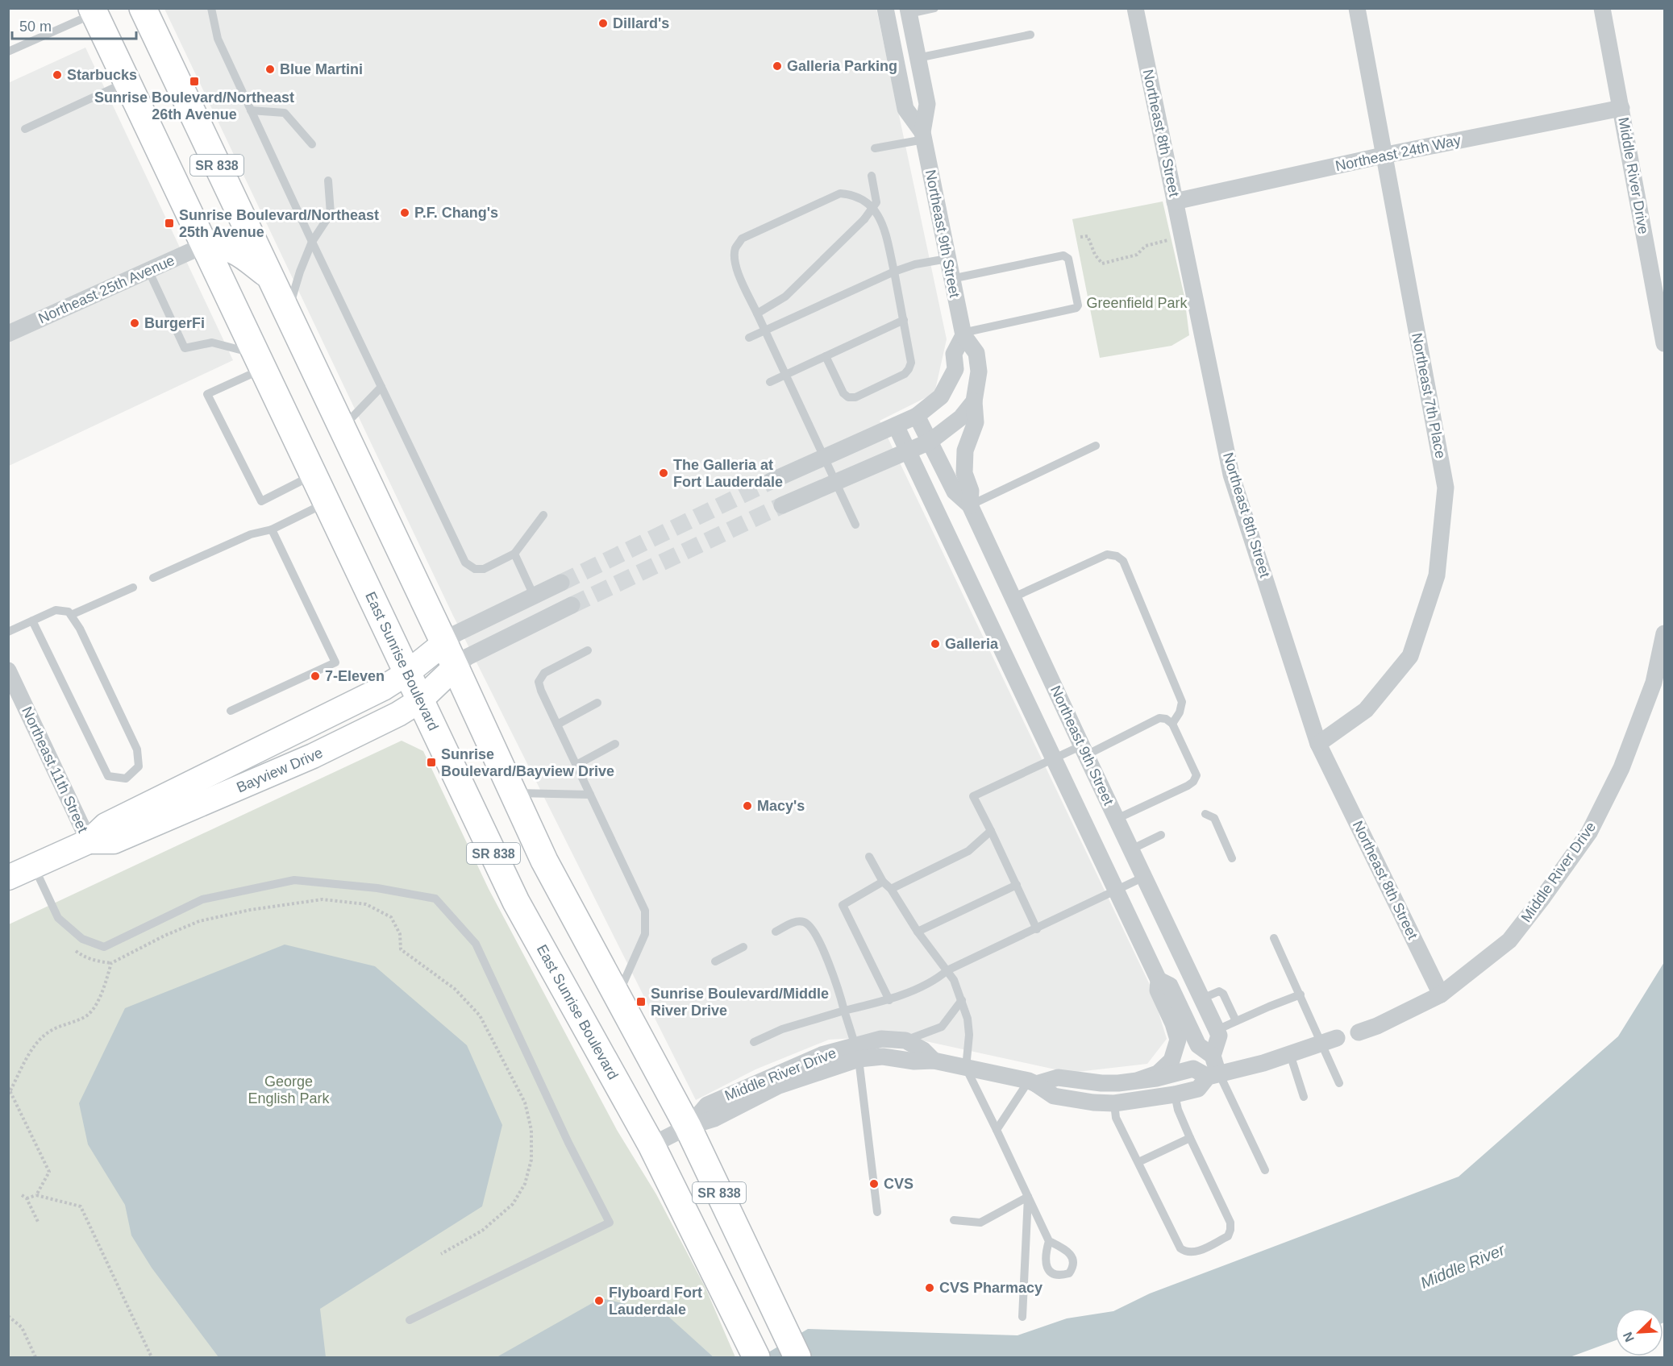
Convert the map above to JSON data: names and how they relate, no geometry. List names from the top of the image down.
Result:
{
  "streets": {
    "main road": ["SR 838", "East Sunrise Boulevard"],
    "street": [
      "Northeast 8th Street",
      "Northeast 24th Way",
      "Middle River Drive",
      "Northeast 9th Street",
      "Northeast 25th Avenue",
      "Northeast 7th Place",
      "Northeast 11th Street",
      "Bayview Drive"
    ]
  },
  "crossings": [
    ["Northeast 8th Street", "Northeast 24th Way"],
    ["Northeast 8th Street", "Middle River Drive"],
    ["Northeast 8th Street", "Northeast 7th Place"],
    ["Northeast 24th Way", "Middle River Drive"],
    ["Northeast 24th Way", "Northeast 7th Place"],
    ["SR 838", "Middle River Drive"],
    ["SR 838", "Bayview Drive"],
    ["Middle River Drive", "East Sunrise Boulevard"],
    ["Northeast 25th Avenue", "East Sunrise Boulevard"],
    ["East Sunrise Boulevard", "Bayview Drive"],
    ["Northeast 11th Street", "Bayview Drive"]
  ],
  "water": ["Middle River"],
  "parks": ["Greenfield Park", "George English Park"],
  "places": {
    "other": [
      "Dillard's",
      "Galleria Parking",
      "Blue Martini",
      "Starbucks",
      "P.F. Chang's",
      "BurgerFi",
      "The Galleria at Fort Lauderdale",
      "Galleria",
      "7-Eleven",
      "Macy's",
      "CVS",
      "CVS Pharmacy",
      "Flyboard Fort Lauderdale"
    ],
    "transit": [
      "Sunrise Boulevard/Northeast 26th Avenue",
      "Sunrise Boulevard/Northeast 25th Avenue",
      "Sunrise Boulevard/Bayview Drive",
      "Sunrise Boulevard/Middle River Drive"
    ]
  },
  "scale_bar": "50 m",
  "north": "bottom left"
}
